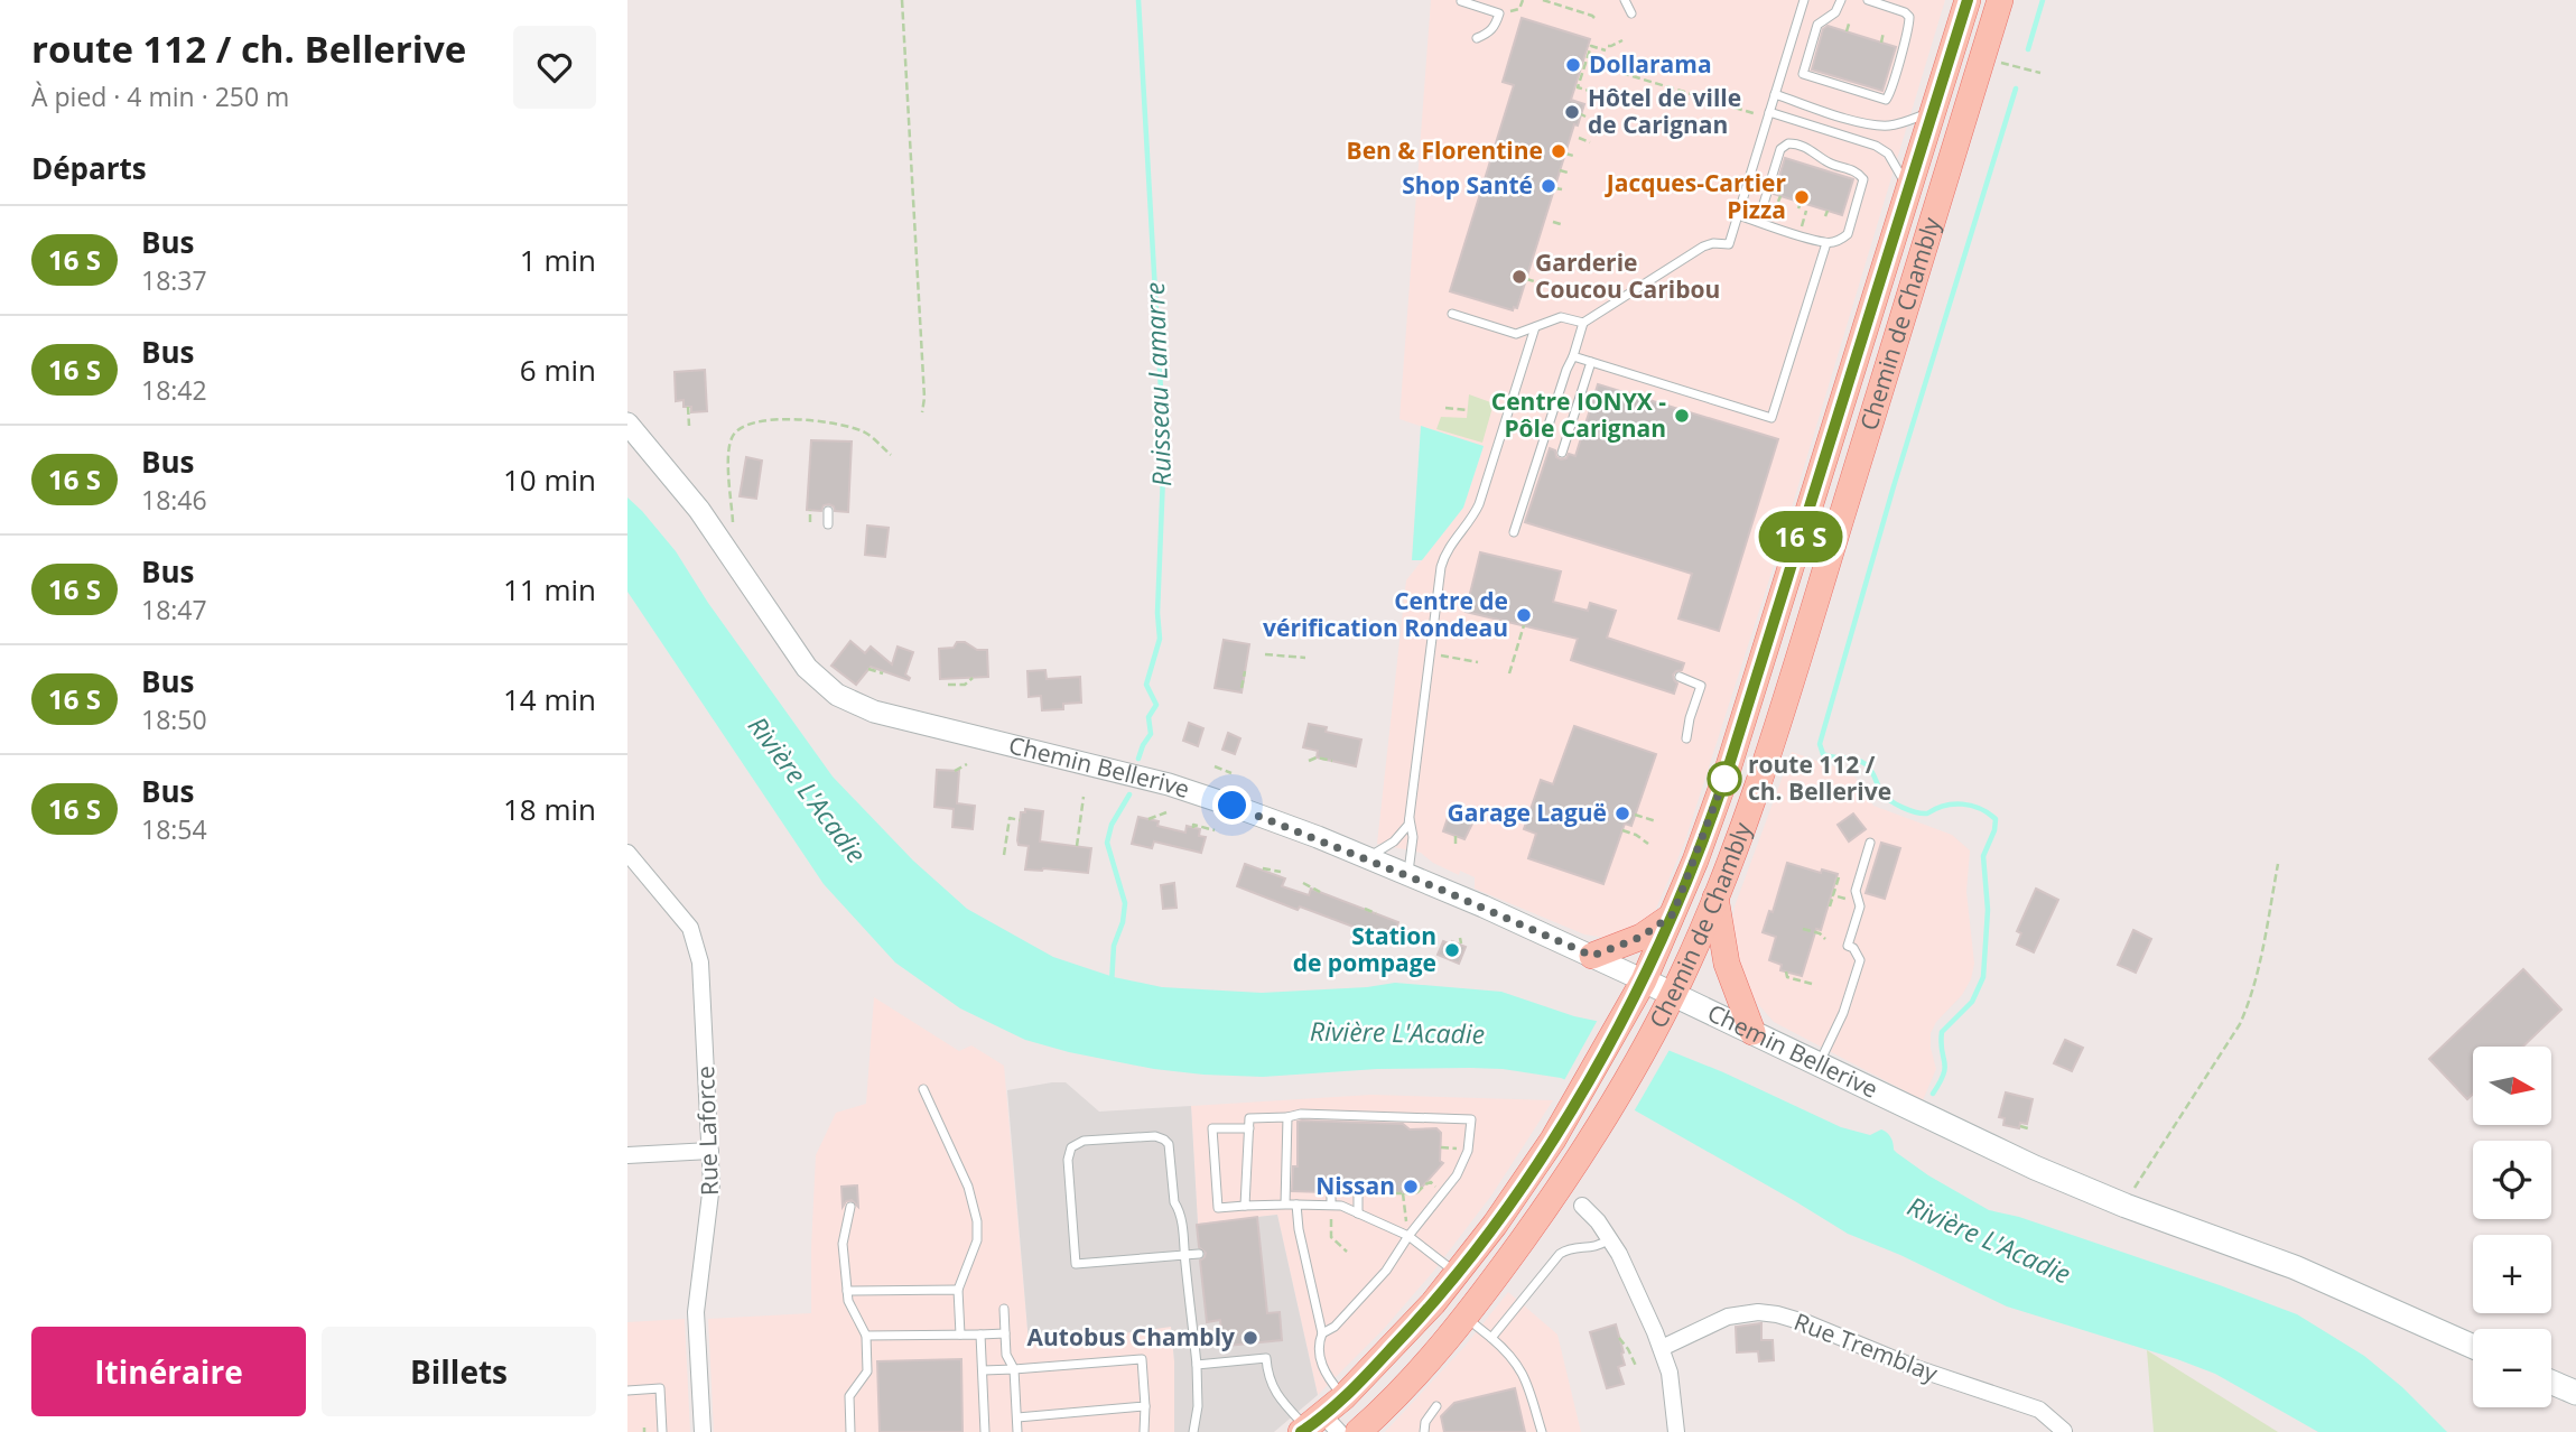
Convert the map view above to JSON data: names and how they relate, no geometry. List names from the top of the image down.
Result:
{
  "streets": {
    "main road": ["Chemin de Chambly", "Chemin Bellerive"],
    "street": ["Rue Laforce", "Rue Tremblay"]
  },
  "crossings": [
    ["Chemin de Chambly", "Chemin Bellerive"]
  ],
  "water": ["Ruisseau Lamarre", "Rivière L'Acadie"],
  "places": [
    "Dollarama",
    "Hôtel de ville de Carignan",
    "Ben & Florentine",
    "Shop Santé",
    "Jacques-Cartier Pizza",
    "Garderie Coucou Caribou",
    "Centre IONYX - Pôle Carignan",
    "Centre de vérification Rondeau",
    "route 112 / ch. Bellerive",
    "Garage Laguë",
    "Station de pompage",
    "Nissan",
    "Autobus Chambly"
  ],
  "north": "right",
  "page": {
    "heading": [
      ["route 112 / ch. Bellerive", "À pied · 4 min · 250 m"],
      "Départs"
    ],
    "on_map": "16 S",
    "list": [
      {
        "mark": "16 S",
        "name": "Bus",
        "note": "18:37",
        "value": "1 min"
      },
      {
        "mark": "16 S",
        "name": "Bus",
        "note": "18:42",
        "value": "6 min"
      },
      {
        "mark": "16 S",
        "name": "Bus",
        "note": "18:46",
        "value": "10 min"
      },
      {
        "mark": "16 S",
        "name": "Bus",
        "note": "18:47",
        "value": "11 min"
      },
      {
        "mark": "16 S",
        "name": "Bus",
        "note": "18:50",
        "value": "14 min"
      },
      {
        "mark": "16 S",
        "name": "Bus",
        "note": "18:54",
        "value": "18 min"
      }
    ],
    "map_buttons": ["+", "−"],
    "buttons": ["Itinéraire", "Billets"]
  }
}
